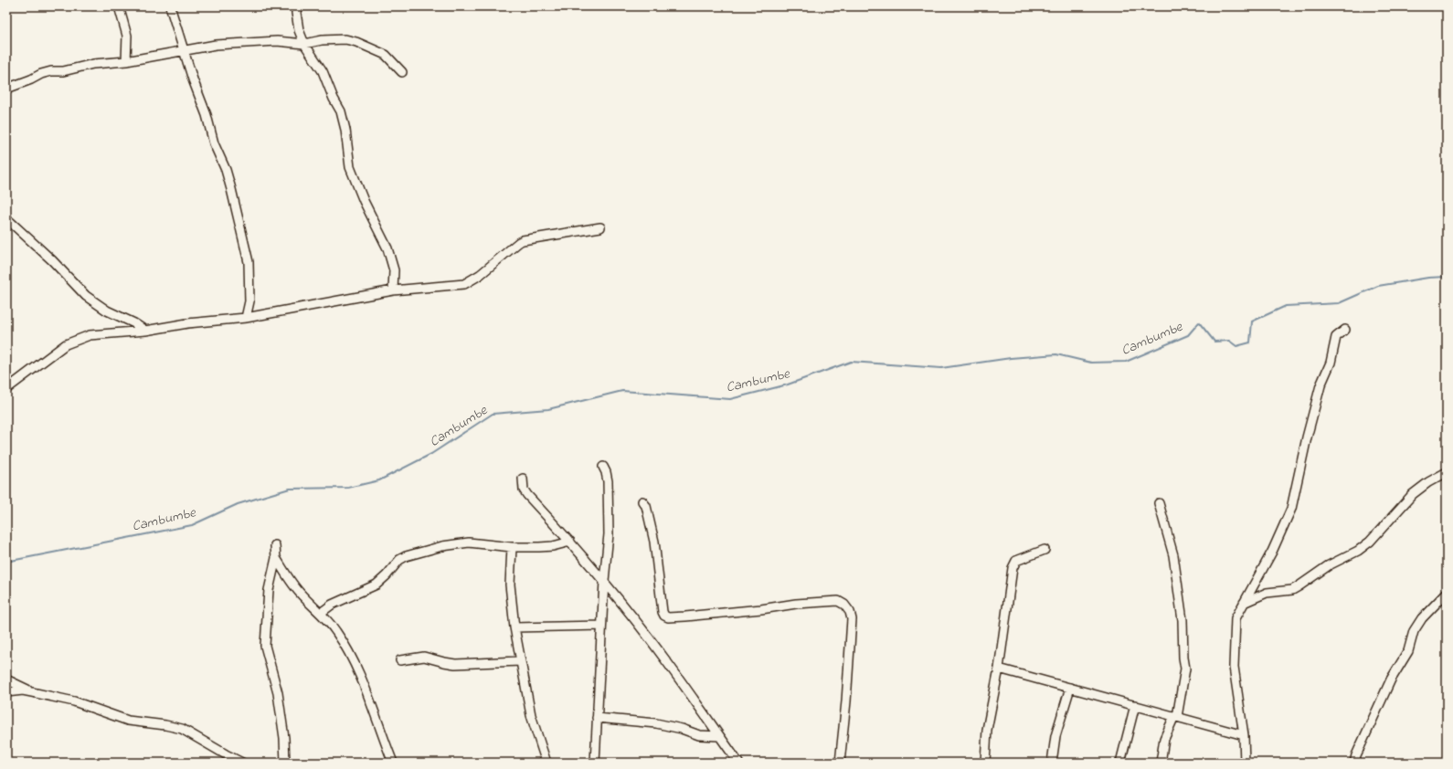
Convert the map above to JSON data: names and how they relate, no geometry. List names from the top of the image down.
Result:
{
  "water": ["Cambumbe"]
}
